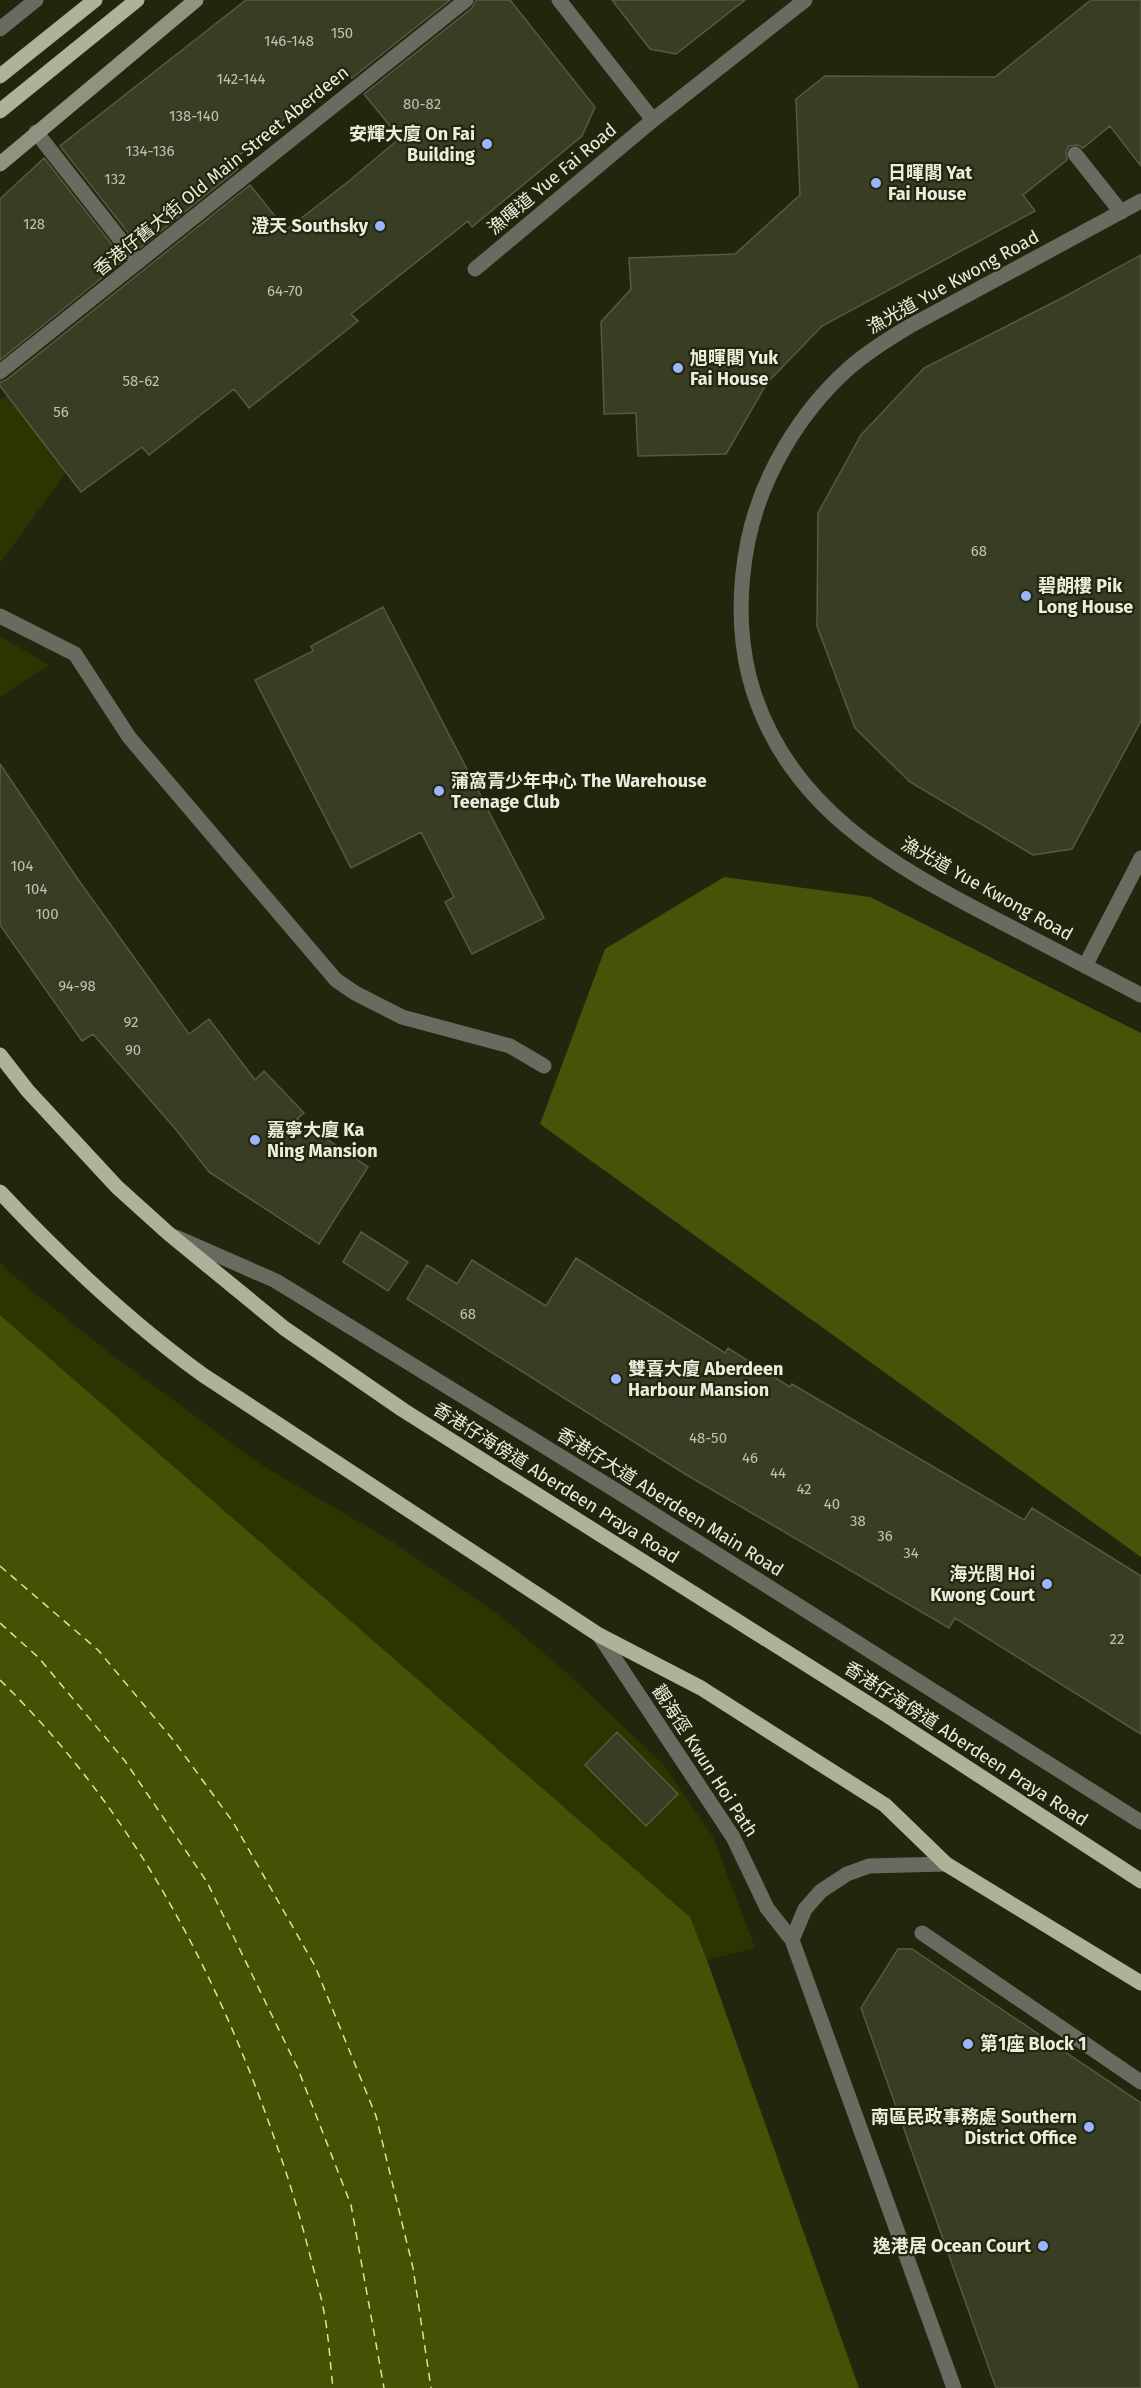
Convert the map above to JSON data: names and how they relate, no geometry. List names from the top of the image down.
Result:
{
  "streets": {
    "main road": ["香港仔海傍道 Aberdeen Praya Road"],
    "street": [
      "香港仔舊大街 Old Main Street Aberdeen",
      "漁暉道 Yue Fai Road",
      "漁光道 Yue Kwong Road",
      "香港仔大道 Aberdeen Main Road",
      "觀海徑 Kwun Hoi Path"
    ]
  },
  "crossings": [
    ["香港仔海傍道 Aberdeen Praya Road", "香港仔大道 Aberdeen Main Road"]
  ],
  "places": [
    "安輝大廈 On Fai Building",
    "日暉閣 Yat Fai House",
    "澄天 Southsky",
    "旭暉閣 Yuk Fai House",
    "碧朗樓 Pik Long House",
    "蒲窩青少年中心 The Warehouse Teenage Club",
    "嘉寧大廈 Ka Ning Mansion",
    "雙喜大廈 Aberdeen Harbour Mansion",
    "海光閣 Hoi Kwong Court",
    "第1座 Block 1",
    "南區民政事務處 Southern District Office",
    "逸港居 Ocean Court"
  ],
  "house_numbers": [
    "150",
    "146-148",
    "142-144",
    "80-82",
    "138-140",
    "134-136",
    "132",
    "128",
    "64-70",
    "58-62",
    "56",
    "68",
    "104",
    "104",
    "100",
    "94-98",
    "92",
    "90",
    "68",
    "48-50",
    "46",
    "44",
    "42",
    "40",
    "38",
    "36",
    "34",
    "22"
  ]
}
